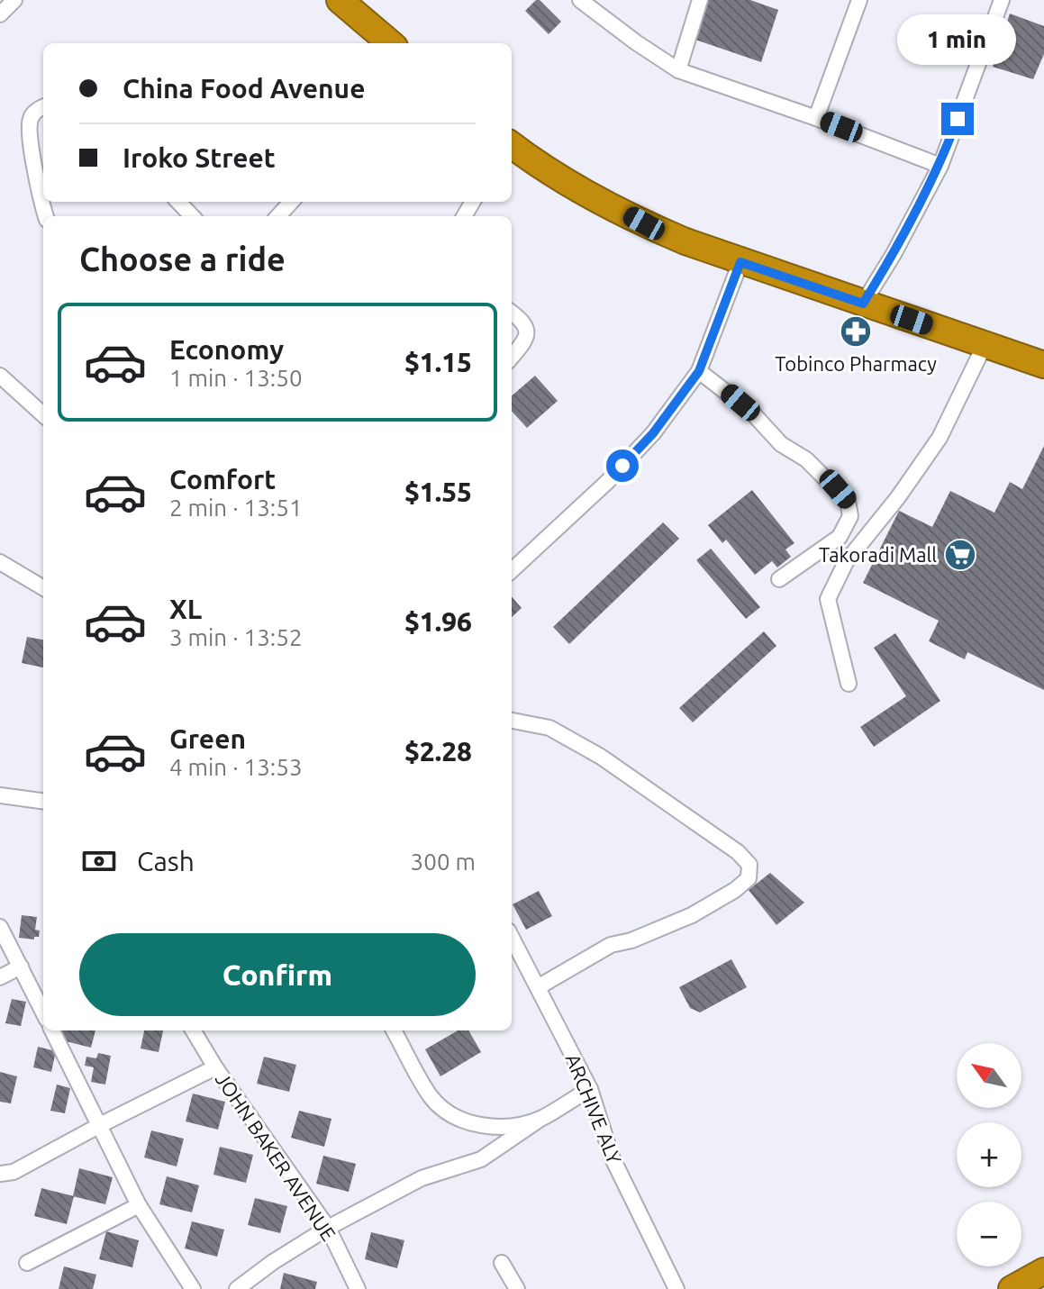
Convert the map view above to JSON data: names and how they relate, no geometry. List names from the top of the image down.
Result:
{
  "streets": {
    "street": ["ARCHIVE ALY", "JOHN BAKER AVENUE"]
  },
  "places": {
    "pharmacy": ["Tobinco Pharmacy"],
    "supermarket": ["Takoradi Mall"]
  },
  "north": "top left",
  "page": {
    "bubble": "1 min",
    "banner": ["China Food Avenue", "Iroko Street"],
    "heading": "Choose a ride",
    "list": [
      {
        "name": "Economy",
        "note": "1 min · 13:50",
        "value": "$1.15"
      },
      {
        "name": "Comfort",
        "note": "2 min · 13:51",
        "value": "$1.55"
      },
      {
        "name": "XL",
        "note": "3 min · 13:52",
        "value": "$1.96"
      },
      {
        "name": "Green",
        "note": "4 min · 13:53",
        "value": "$2.28"
      }
    ],
    "pay": ["Cash", "300 m"],
    "buttons": "Confirm",
    "map_buttons": ["+", "−"]
  }
}
